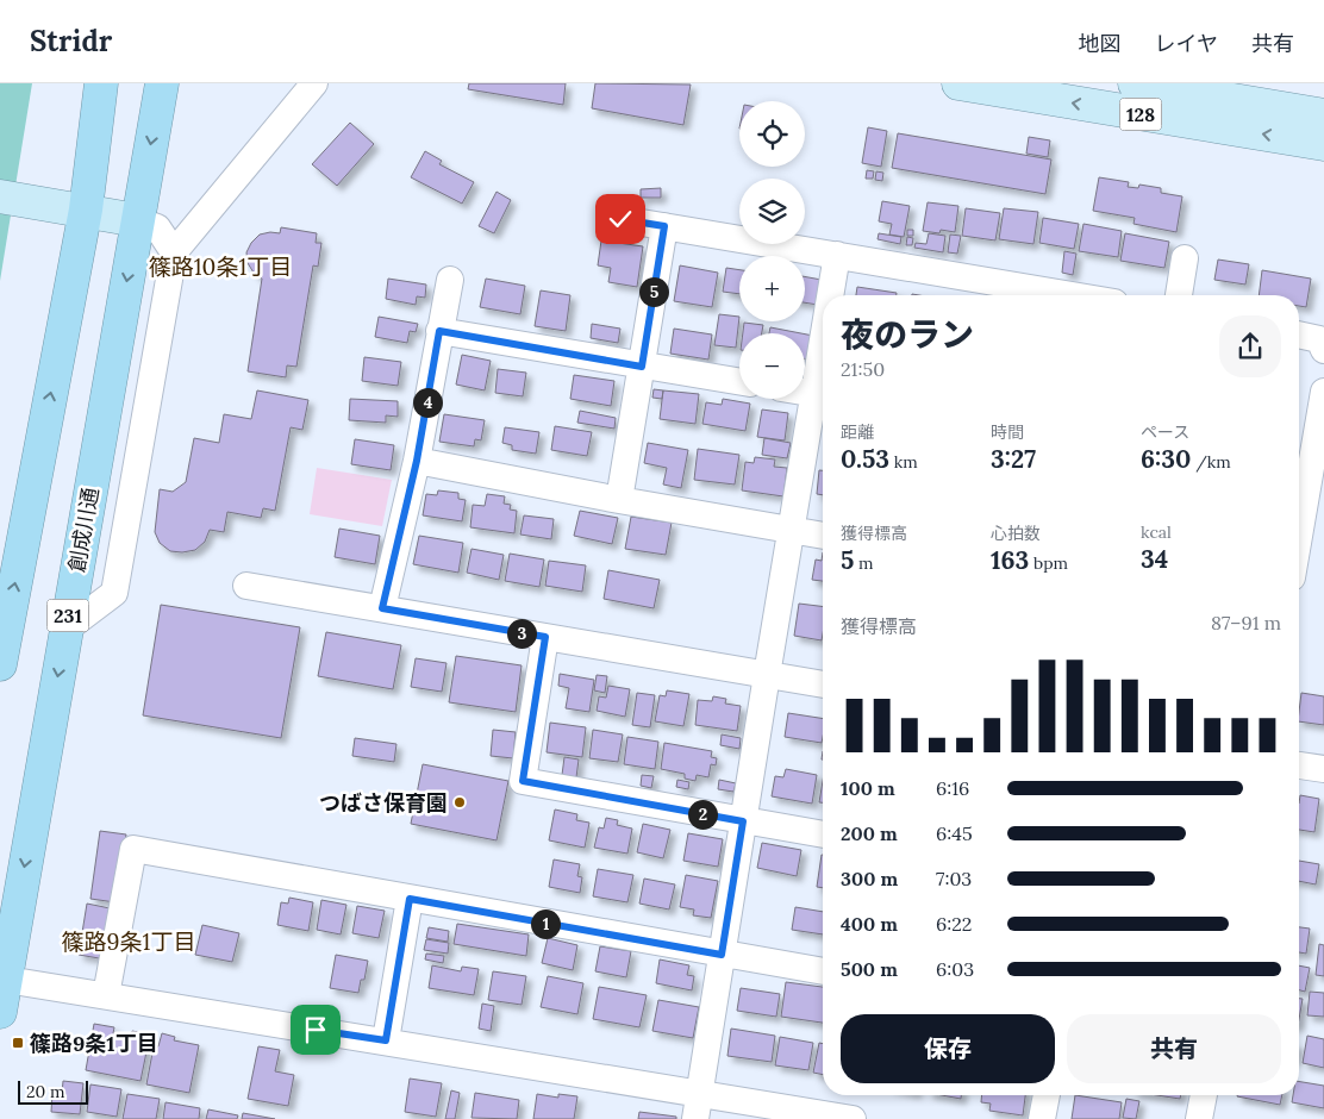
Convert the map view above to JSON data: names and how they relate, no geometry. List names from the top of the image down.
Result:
{
  "streets": {
    "highway": ["創成川通", "231"],
    "main road": ["128"]
  },
  "districts": ["篠路10条1丁目", "篠路9条1丁目"],
  "places": {
    "other": ["つばさ保育園"],
    "transit": ["篠路9条1丁目"]
  },
  "scale_bar": "20 m",
  "page": {
    "header": "Stridr",
    "nav": ["地図", "レイヤ", "共有"],
    "map_buttons": ["+", "−"],
    "pins": [
      "5",
      "4",
      "3",
      "2",
      "1"
    ],
    "heading": ["夜のラン", "21:50"],
    "stats": [
      ["距離", "0.53 km"],
      ["時間", "3:27"],
      ["ペース", "6:30 /km"],
      ["獲得標高", "5 m"],
      ["心拍数", "163 bpm"],
      ["kcal", "34"]
    ],
    "chart": ["獲得標高", "87–91 m"],
    "list": [
      {
        "name": "100 m",
        "note": "6:16"
      },
      {
        "name": "200 m",
        "note": "6:45"
      },
      {
        "name": "300 m",
        "note": "7:03"
      },
      {
        "name": "400 m",
        "note": "6:22"
      },
      {
        "name": "500 m",
        "note": "6:03"
      }
    ],
    "buttons": ["保存", "共有"],
    "scale": "20 m"
  }
}
